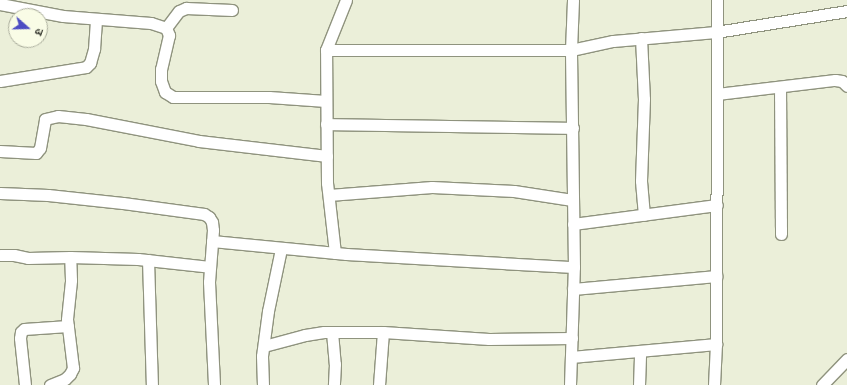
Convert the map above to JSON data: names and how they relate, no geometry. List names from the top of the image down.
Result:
{
  "north": "right"
}
